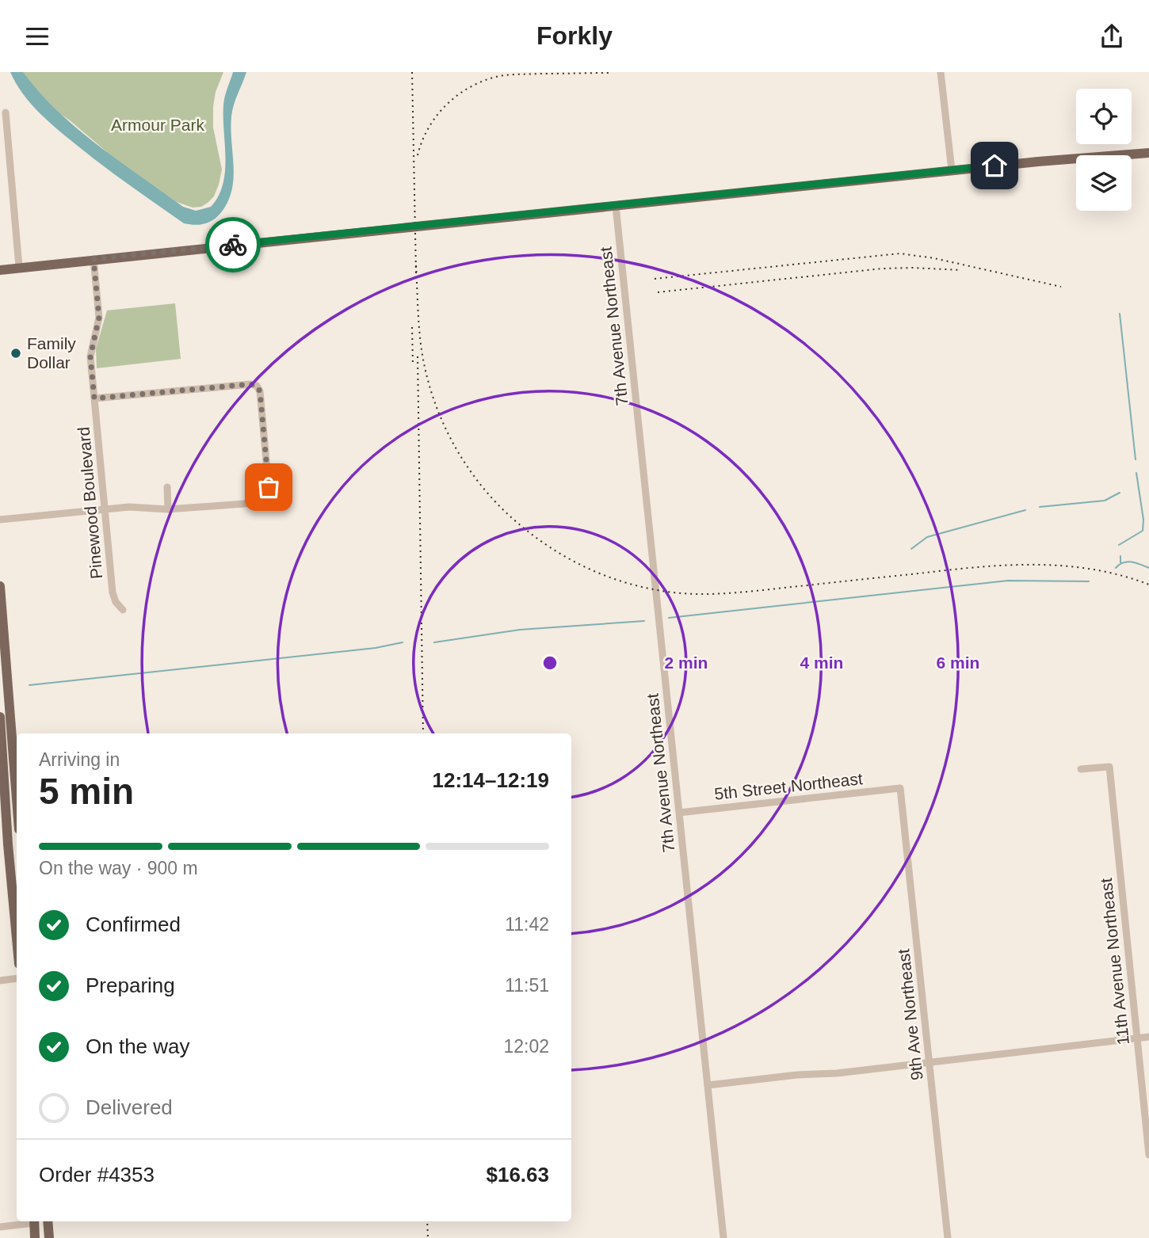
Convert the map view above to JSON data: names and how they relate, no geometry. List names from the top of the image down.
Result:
{
  "streets": {
    "street": [
      "7th Avenue Northeast",
      "Pinewood Boulevard",
      "5th Street Northeast",
      "11th Avenue Northeast",
      "9th Ave Northeast"
    ]
  },
  "crossings": [
    ["7th Avenue Northeast", "5th Street Northeast"],
    ["5th Street Northeast", "9th Ave Northeast"]
  ],
  "parks": ["Armour Park"],
  "places": ["Family Dollar"],
  "page": {
    "header": "Forkly",
    "heading": ["5 min", "Arriving in", "12:14–12:19"],
    "panel": ["Order #4353", "$16.63"],
    "bar": "On the way · 900 m",
    "list": [
      ["Confirmed", "11:42"],
      ["Preparing", "11:51"],
      ["On the way", "12:02"],
      "Delivered"
    ]
  },
  "rings": ["2 min", "4 min", "6 min"]
}
